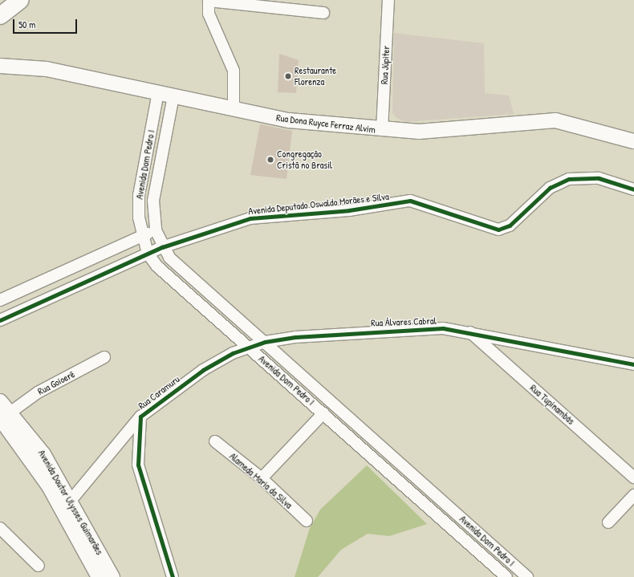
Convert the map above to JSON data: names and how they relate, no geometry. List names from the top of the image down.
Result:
{
  "streets": {
    "main road": ["Rua Dona Ruyce Ferraz Alvim", "Avenida Doutor Ulysses Guimarães"],
    "street": [
      "Rua Júpiter",
      "Avenida Dom Pedro I",
      "Avenida Deputado Oswaldo Morães e Silva",
      "Rua Álvares Cabral",
      "Rua Goioerê",
      "Rua Caramuru",
      "Rua Tupinambás",
      "Alameda Maria da Silva"
    ]
  },
  "crossings": [
    ["Rua Júpiter", "Rua Dona Ruyce Ferraz Alvim"],
    ["Rua Dona Ruyce Ferraz Alvim", "Avenida Dom Pedro I"],
    ["Avenida Dom Pedro I", "Avenida Deputado Oswaldo Morães e Silva"],
    ["Avenida Dom Pedro I", "Rua Álvares Cabral"],
    ["Avenida Dom Pedro I", "Rua Caramuru"],
    ["Rua Álvares Cabral", "Rua Caramuru"],
    ["Rua Álvares Cabral", "Rua Tupinambás"],
    ["Rua Goioerê", "Avenida Doutor Ulysses Guimarães"]
  ],
  "places": ["Restaurante Florenza", "Congregação Cristã no Brasil"],
  "scale_bar": "50 m"
}
